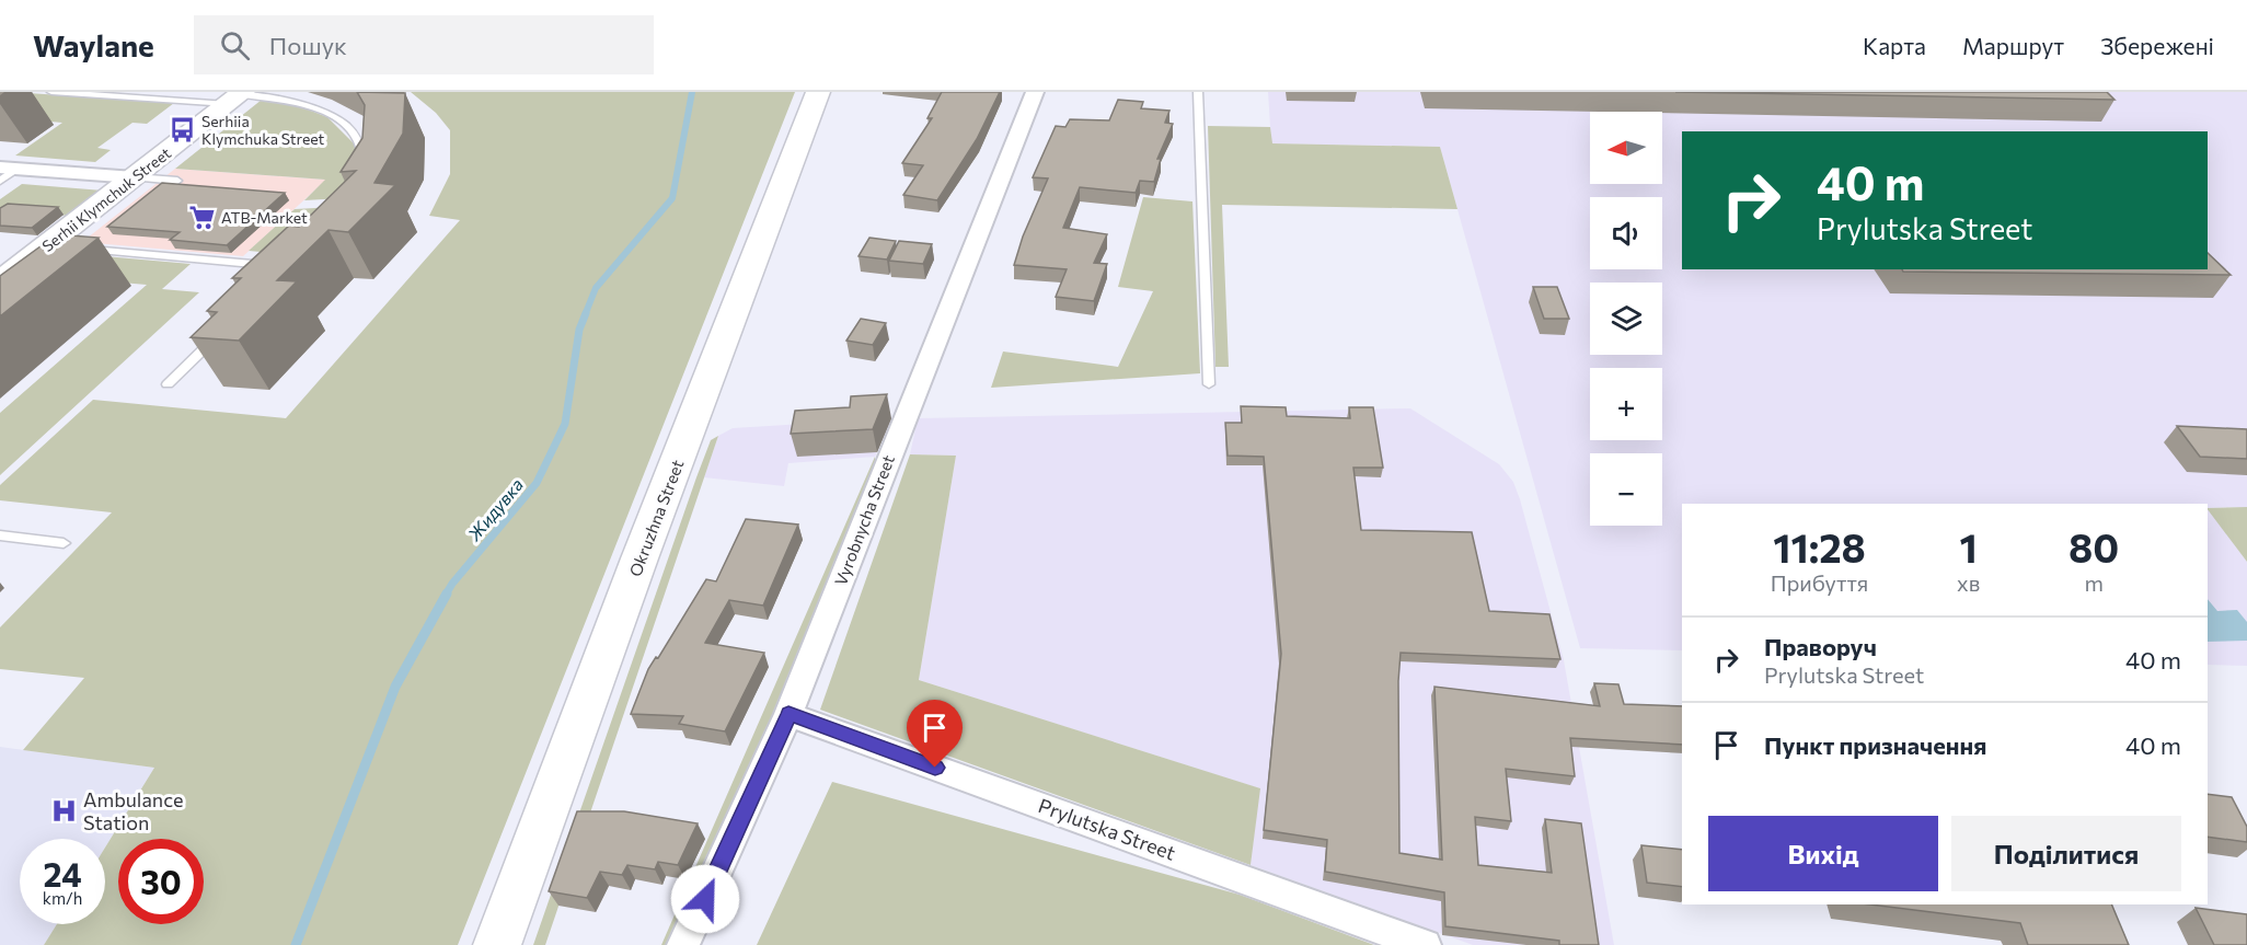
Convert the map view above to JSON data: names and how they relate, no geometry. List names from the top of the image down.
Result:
{
  "streets": {
    "main road": ["Serhii Klymchuk Street", "Okruzhna Street"],
    "street": ["Vyrobnycha Street", "Prylutska Street"]
  },
  "crossings": [
    ["Vyrobnycha Street", "Prylutska Street"]
  ],
  "water": ["Жидувка"],
  "places": {
    "bus stop": ["Serhiia Klymchuka Street"],
    "supermarket": ["ATB-Market"],
    "hospital": ["Ambulance Station"]
  },
  "north": "left",
  "page": {
    "header": "Waylane",
    "search": "Пошук",
    "nav": ["Карта", "Маршрут", "Збережені"],
    "map_buttons": ["+", "−"],
    "turn": ["40 m", "Prylutska Street"],
    "eta": [
      "11:28",
      "Прибуття",
      "1",
      "хв",
      "80",
      "m"
    ],
    "list": [
      {
        "name": "Праворуч",
        "note": "Prylutska Street",
        "value": "40 m"
      },
      {
        "name": "Пункт призначення",
        "value": "40 m"
      }
    ],
    "buttons": ["Вихід", "Поділитися"],
    "speed": "24 km/h",
    "limit": "30"
  }
}
